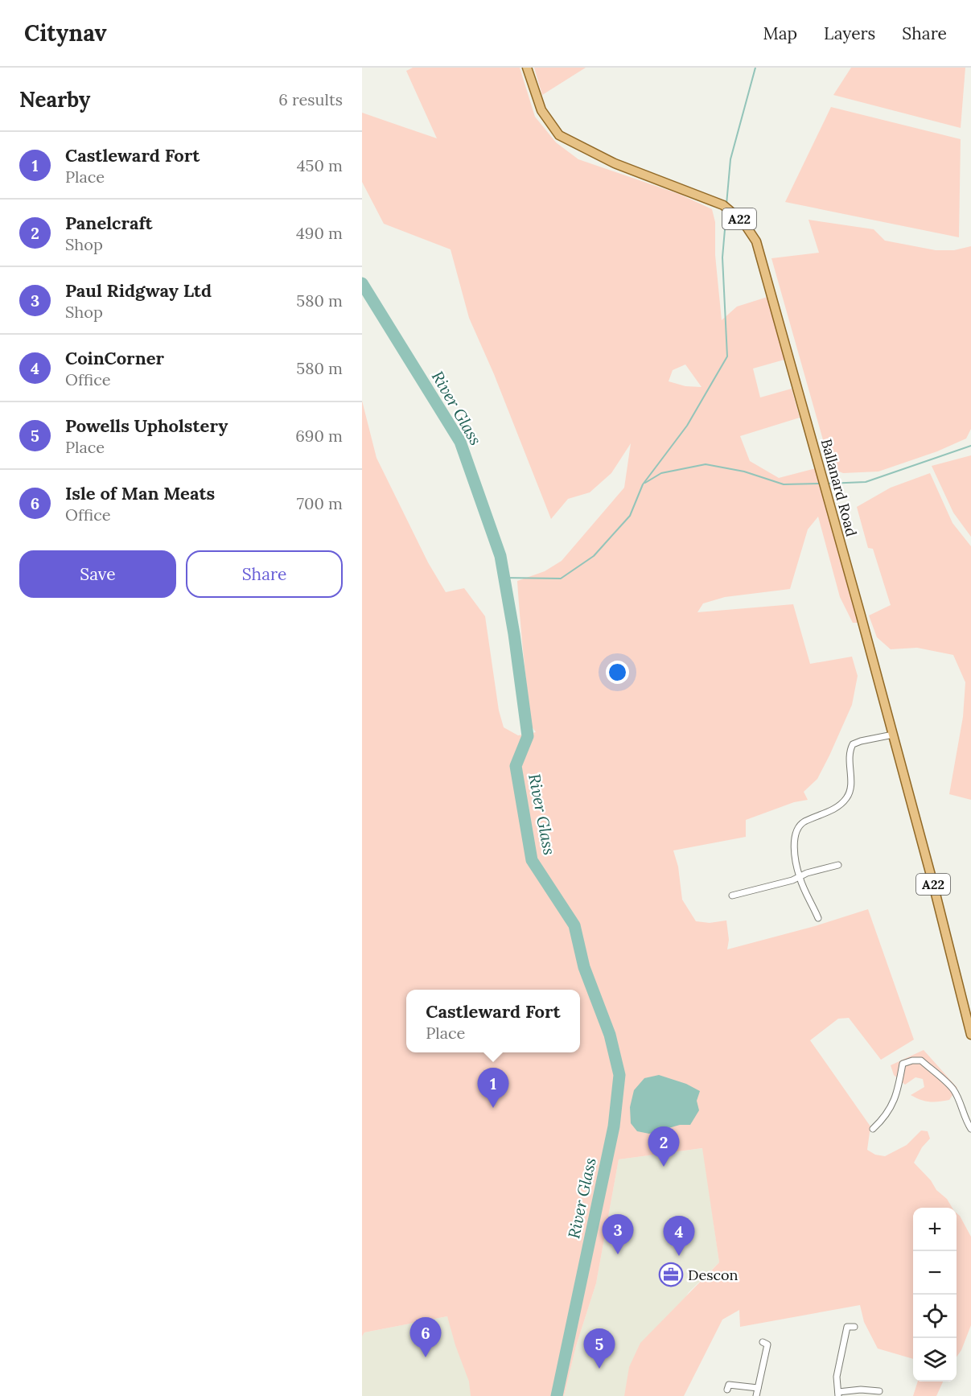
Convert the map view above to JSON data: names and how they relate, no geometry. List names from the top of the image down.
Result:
{
  "streets": {
    "main road": ["A22", "Ballanard Road"]
  },
  "water": ["River Glass"],
  "places": {
    "office": ["Descon"]
  },
  "page": {
    "header": "Citynav",
    "nav": ["Map", "Layers", "Share"],
    "heading": ["Nearby", "6 results"],
    "list": [
      {
        "mark": "1",
        "name": "Castleward Fort",
        "note": "Place",
        "value": "450 m"
      },
      {
        "mark": "2",
        "name": "Panelcraft",
        "note": "Shop",
        "value": "490 m"
      },
      {
        "mark": "3",
        "name": "Paul Ridgway Ltd",
        "note": "Shop",
        "value": "580 m"
      },
      {
        "mark": "4",
        "name": "CoinCorner",
        "note": "Office",
        "value": "580 m"
      },
      {
        "mark": "5",
        "name": "Powells Upholstery",
        "note": "Place",
        "value": "690 m"
      },
      {
        "mark": "6",
        "name": "Isle of Man Meats",
        "note": "Office",
        "value": "700 m"
      }
    ],
    "buttons": ["Save", "Share"],
    "popup": ["Castleward Fort", "Place"],
    "pins": [
      "1",
      "2",
      "3",
      "4",
      "6",
      "5"
    ],
    "map_buttons": ["+", "−"]
  }
}
